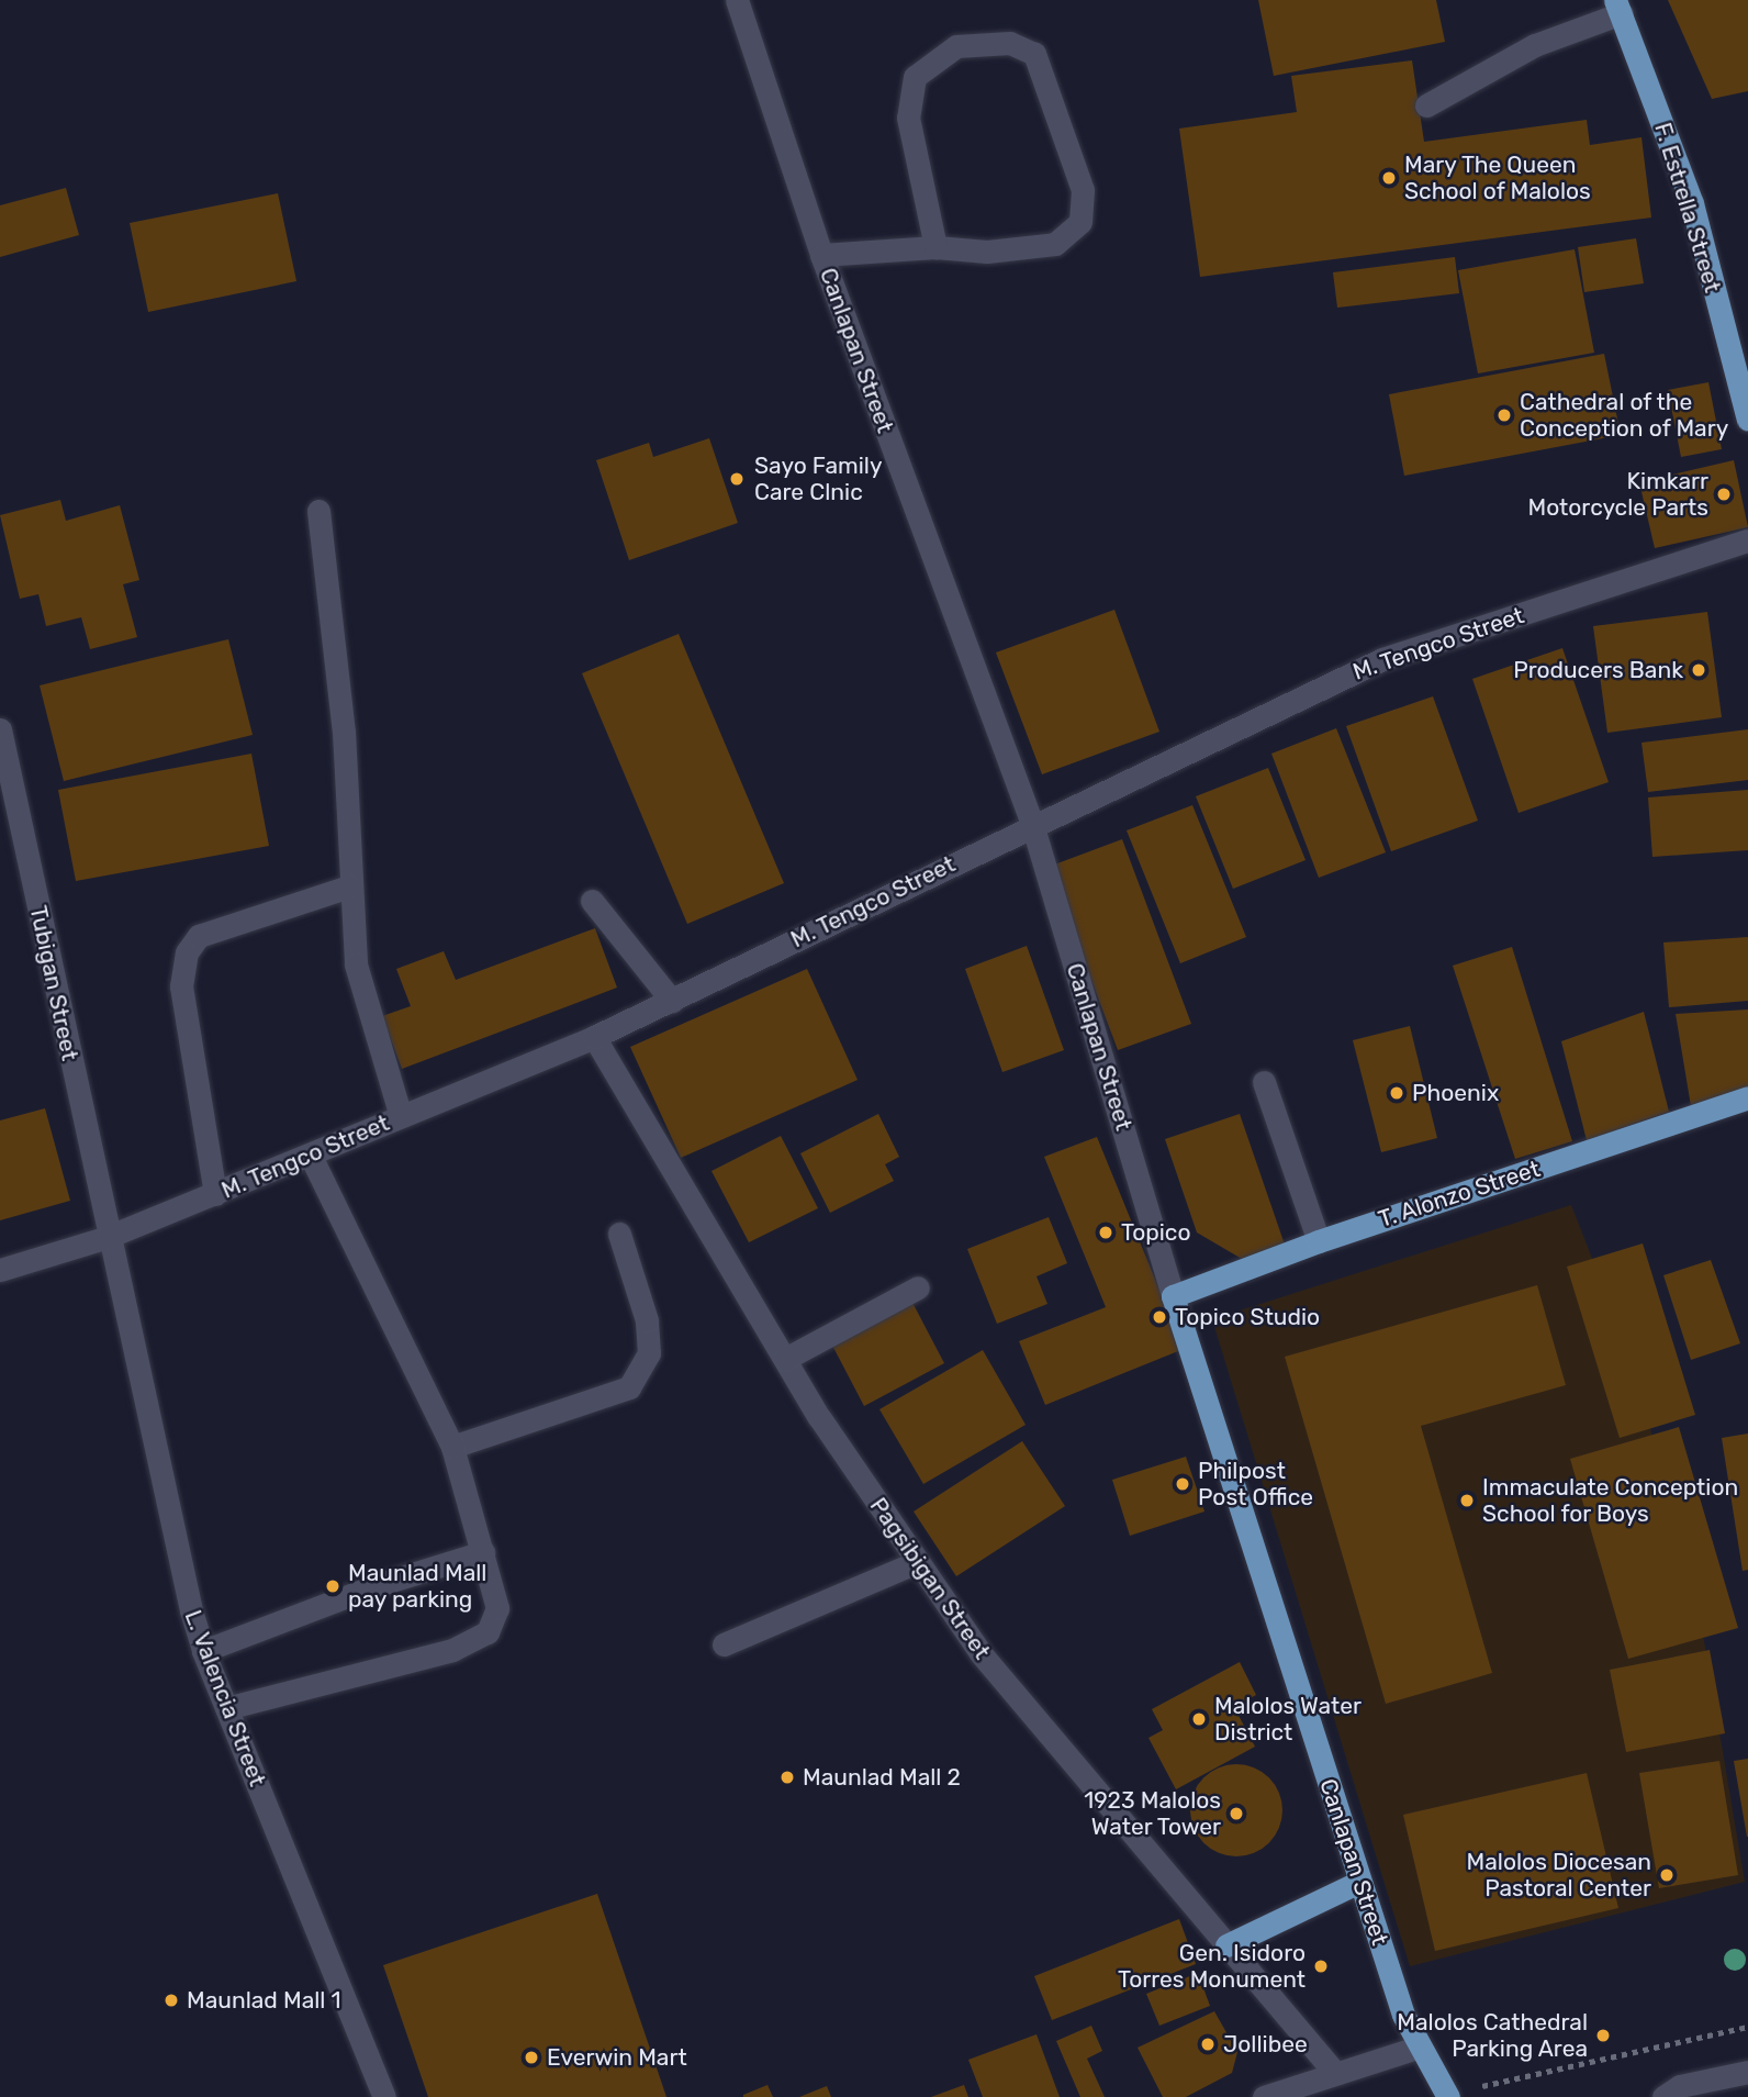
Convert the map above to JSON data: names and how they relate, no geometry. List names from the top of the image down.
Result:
{
  "streets": {
    "main road": ["F. Estrella Street", "Canlapan Street", "T. Alonzo Street"],
    "street": [
      "M. Tengco Street",
      "Tubigan Street",
      "Pagsibigan Street",
      "L. Valencia Street"
    ]
  },
  "crossings": [
    ["Canlapan Street", "M. Tengco Street"],
    ["Canlapan Street", "T. Alonzo Street"],
    ["M. Tengco Street", "Tubigan Street"],
    ["M. Tengco Street", "Pagsibigan Street"],
    ["M. Tengco Street", "L. Valencia Street"],
    ["Tubigan Street", "L. Valencia Street"]
  ],
  "places": [
    "Mary The Queen School of Malolos",
    "Cathedral of the Conception of Mary",
    "Sayo Family Care Clnic",
    "Kimkarr Motorcycle Parts",
    "Producers Bank",
    "Phoenix",
    "Topico",
    "Topico Studio",
    "Philpost Post Office",
    "Immaculate Conception School for Boys",
    "Maunlad Mall pay parking",
    "Malolos Water District",
    "Maunlad Mall 2",
    "1923 Malolos Water Tower",
    "Malolos Diocesan Pastoral Center",
    "Gen. Isidoro Torres Monument",
    "Maunlad Mall 1",
    "Malolos Cathedral Parking Area",
    "Jollibee",
    "Everwin Mart"
  ]
}
